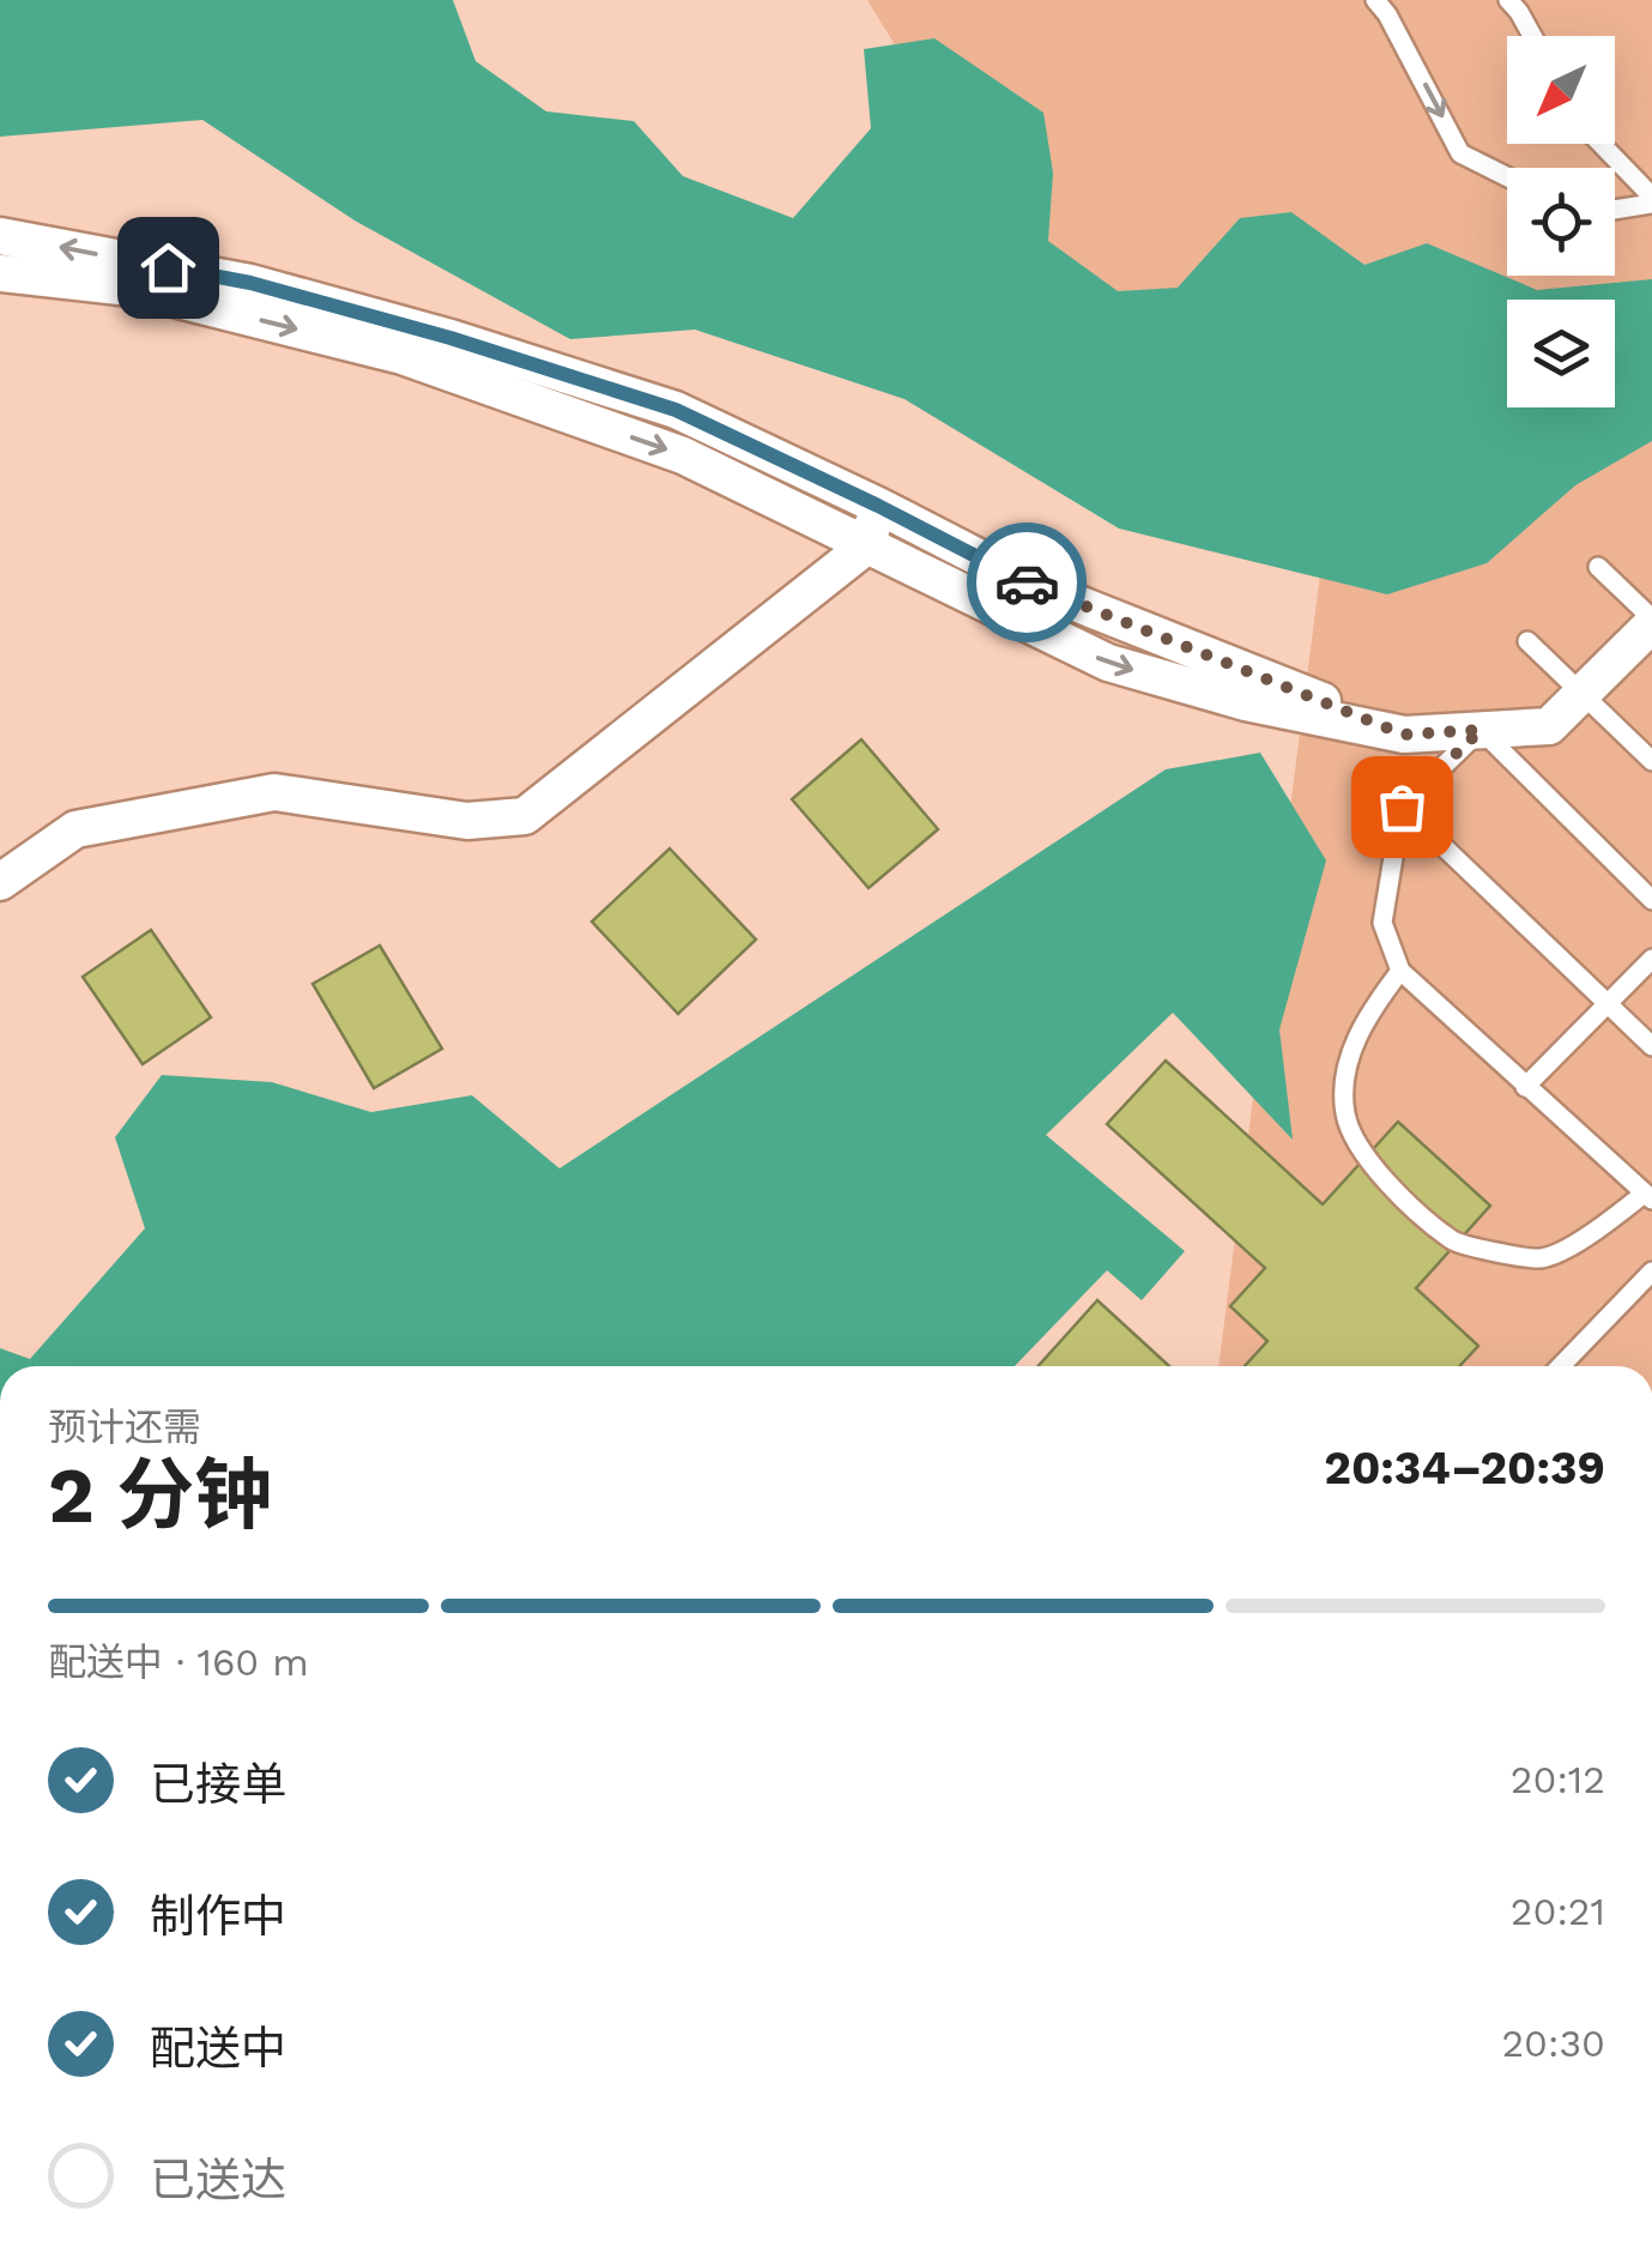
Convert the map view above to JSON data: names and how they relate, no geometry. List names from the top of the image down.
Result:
{
  "north": "bottom left",
  "page": {
    "heading": ["2 分钟", "预计还需", "20:34–20:39"],
    "bar": "配送中 · 160 m",
    "list": [
      ["已接单", "20:12"],
      ["制作中", "20:21"],
      ["配送中", "20:30"],
      "已送达"
    ]
  }
}
